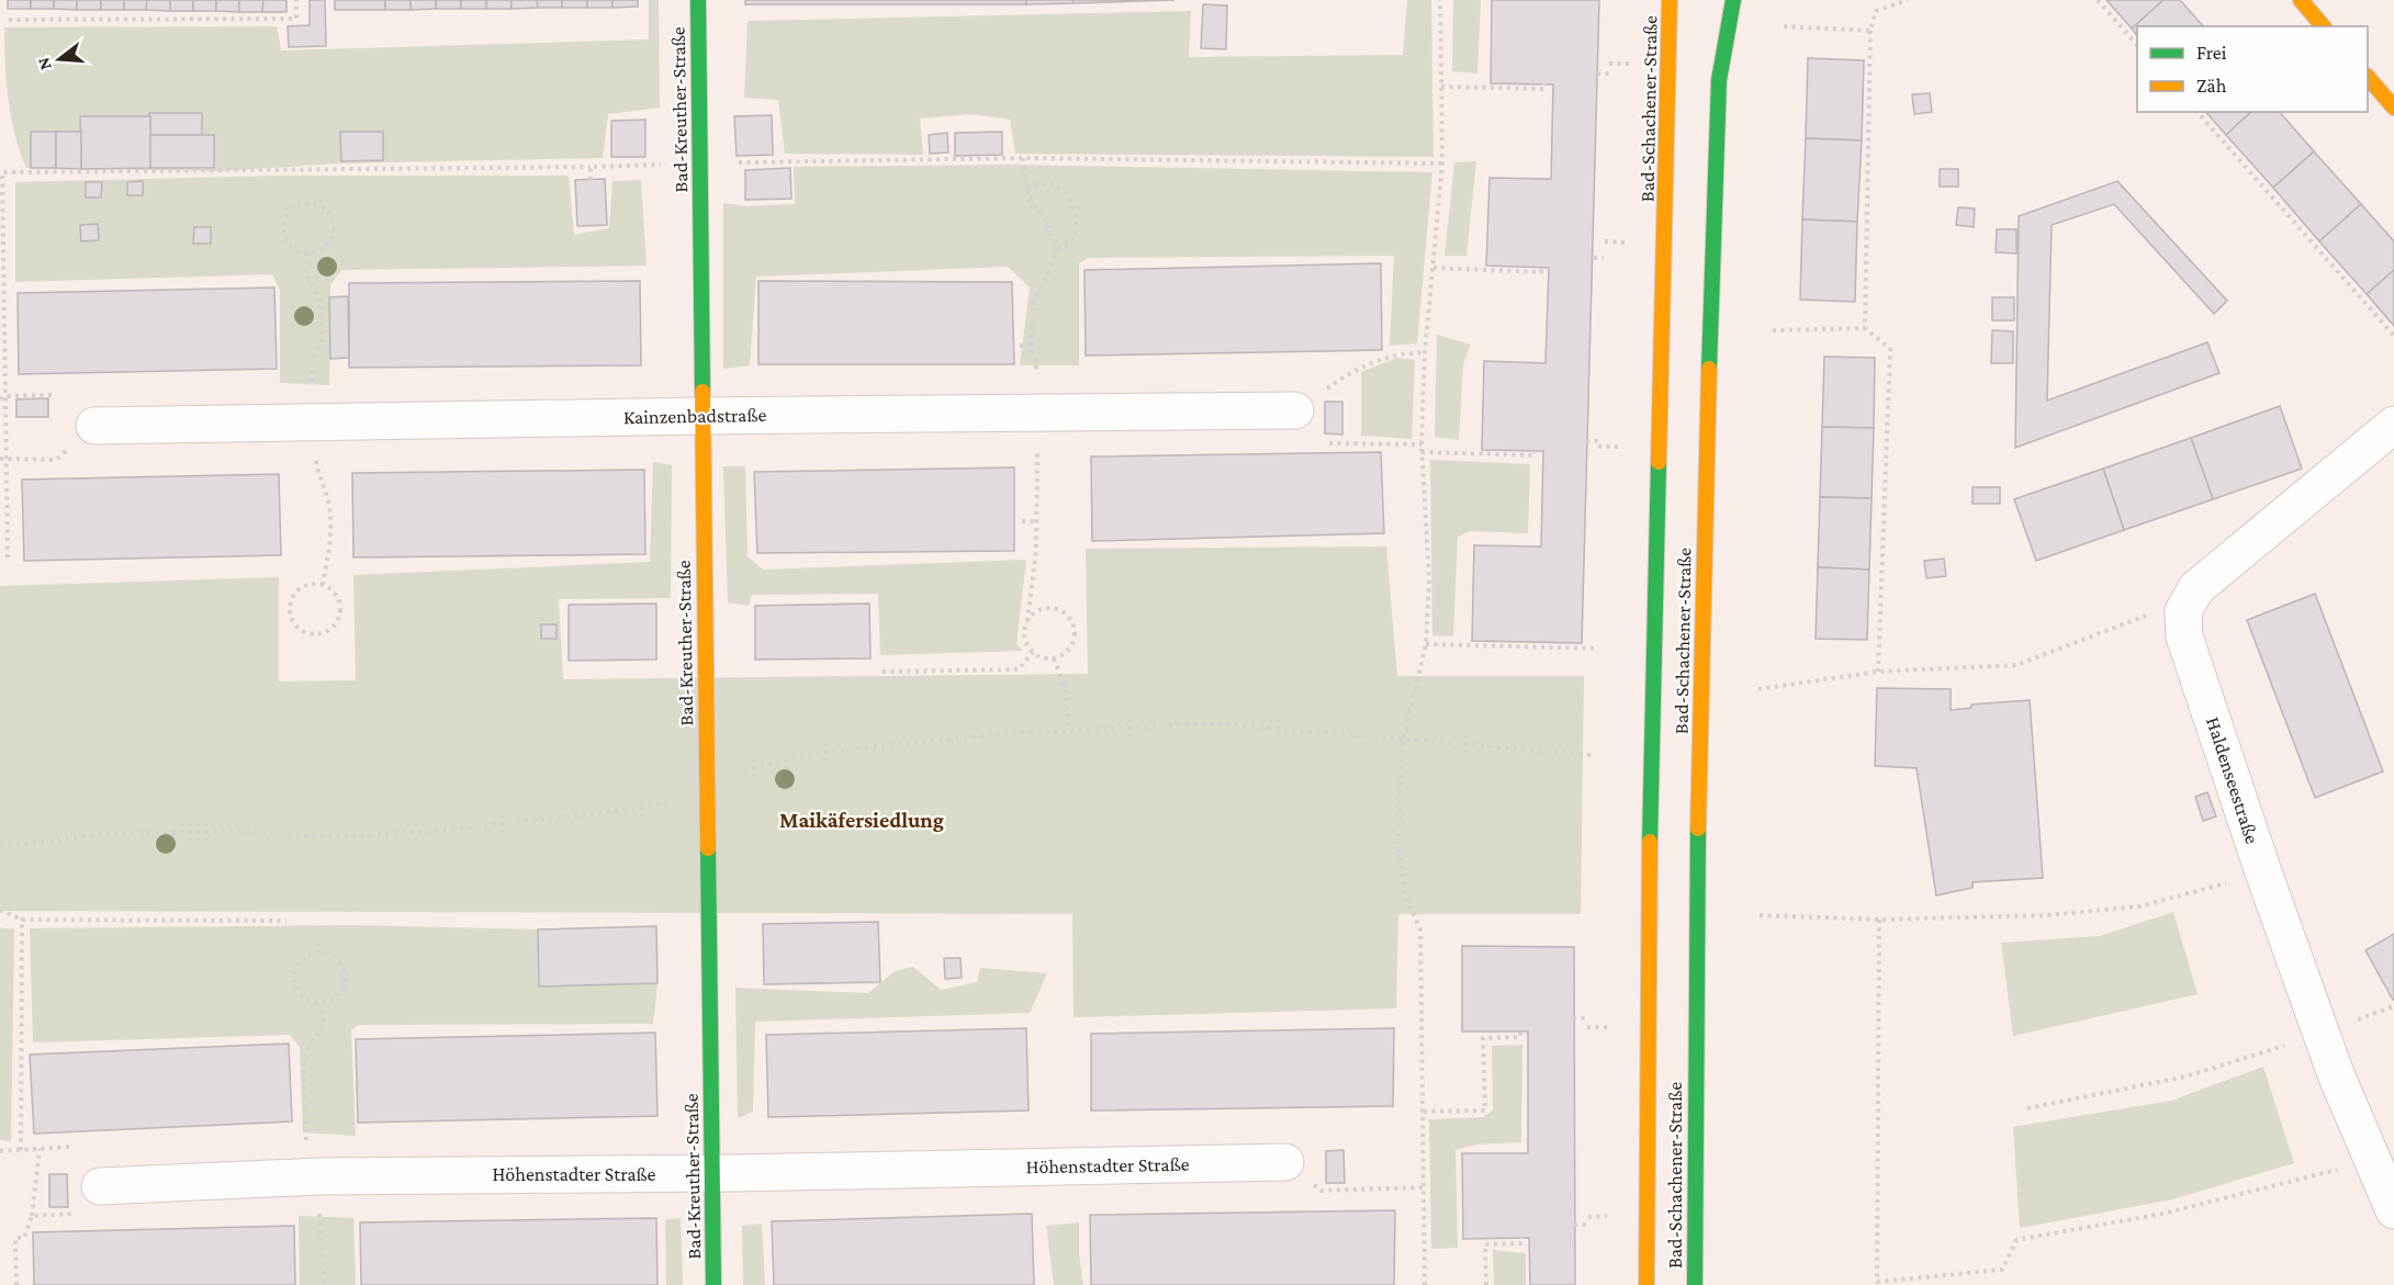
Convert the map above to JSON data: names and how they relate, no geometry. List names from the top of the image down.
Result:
{
  "streets": {
    "main road": ["Bad-Schachener-Straße", "Bad-Kreuther-Straße"],
    "street": ["Kainzenbadstraße", "Haldenseestraße", "Höhenstadter Straße"]
  },
  "crossings": [
    ["Bad-Kreuther-Straße", "Kainzenbadstraße"],
    ["Bad-Kreuther-Straße", "Höhenstadter Straße"]
  ],
  "districts": ["Maikäfersiedlung"],
  "legend": ["Frei", "Zäh"],
  "north": "left"
}
